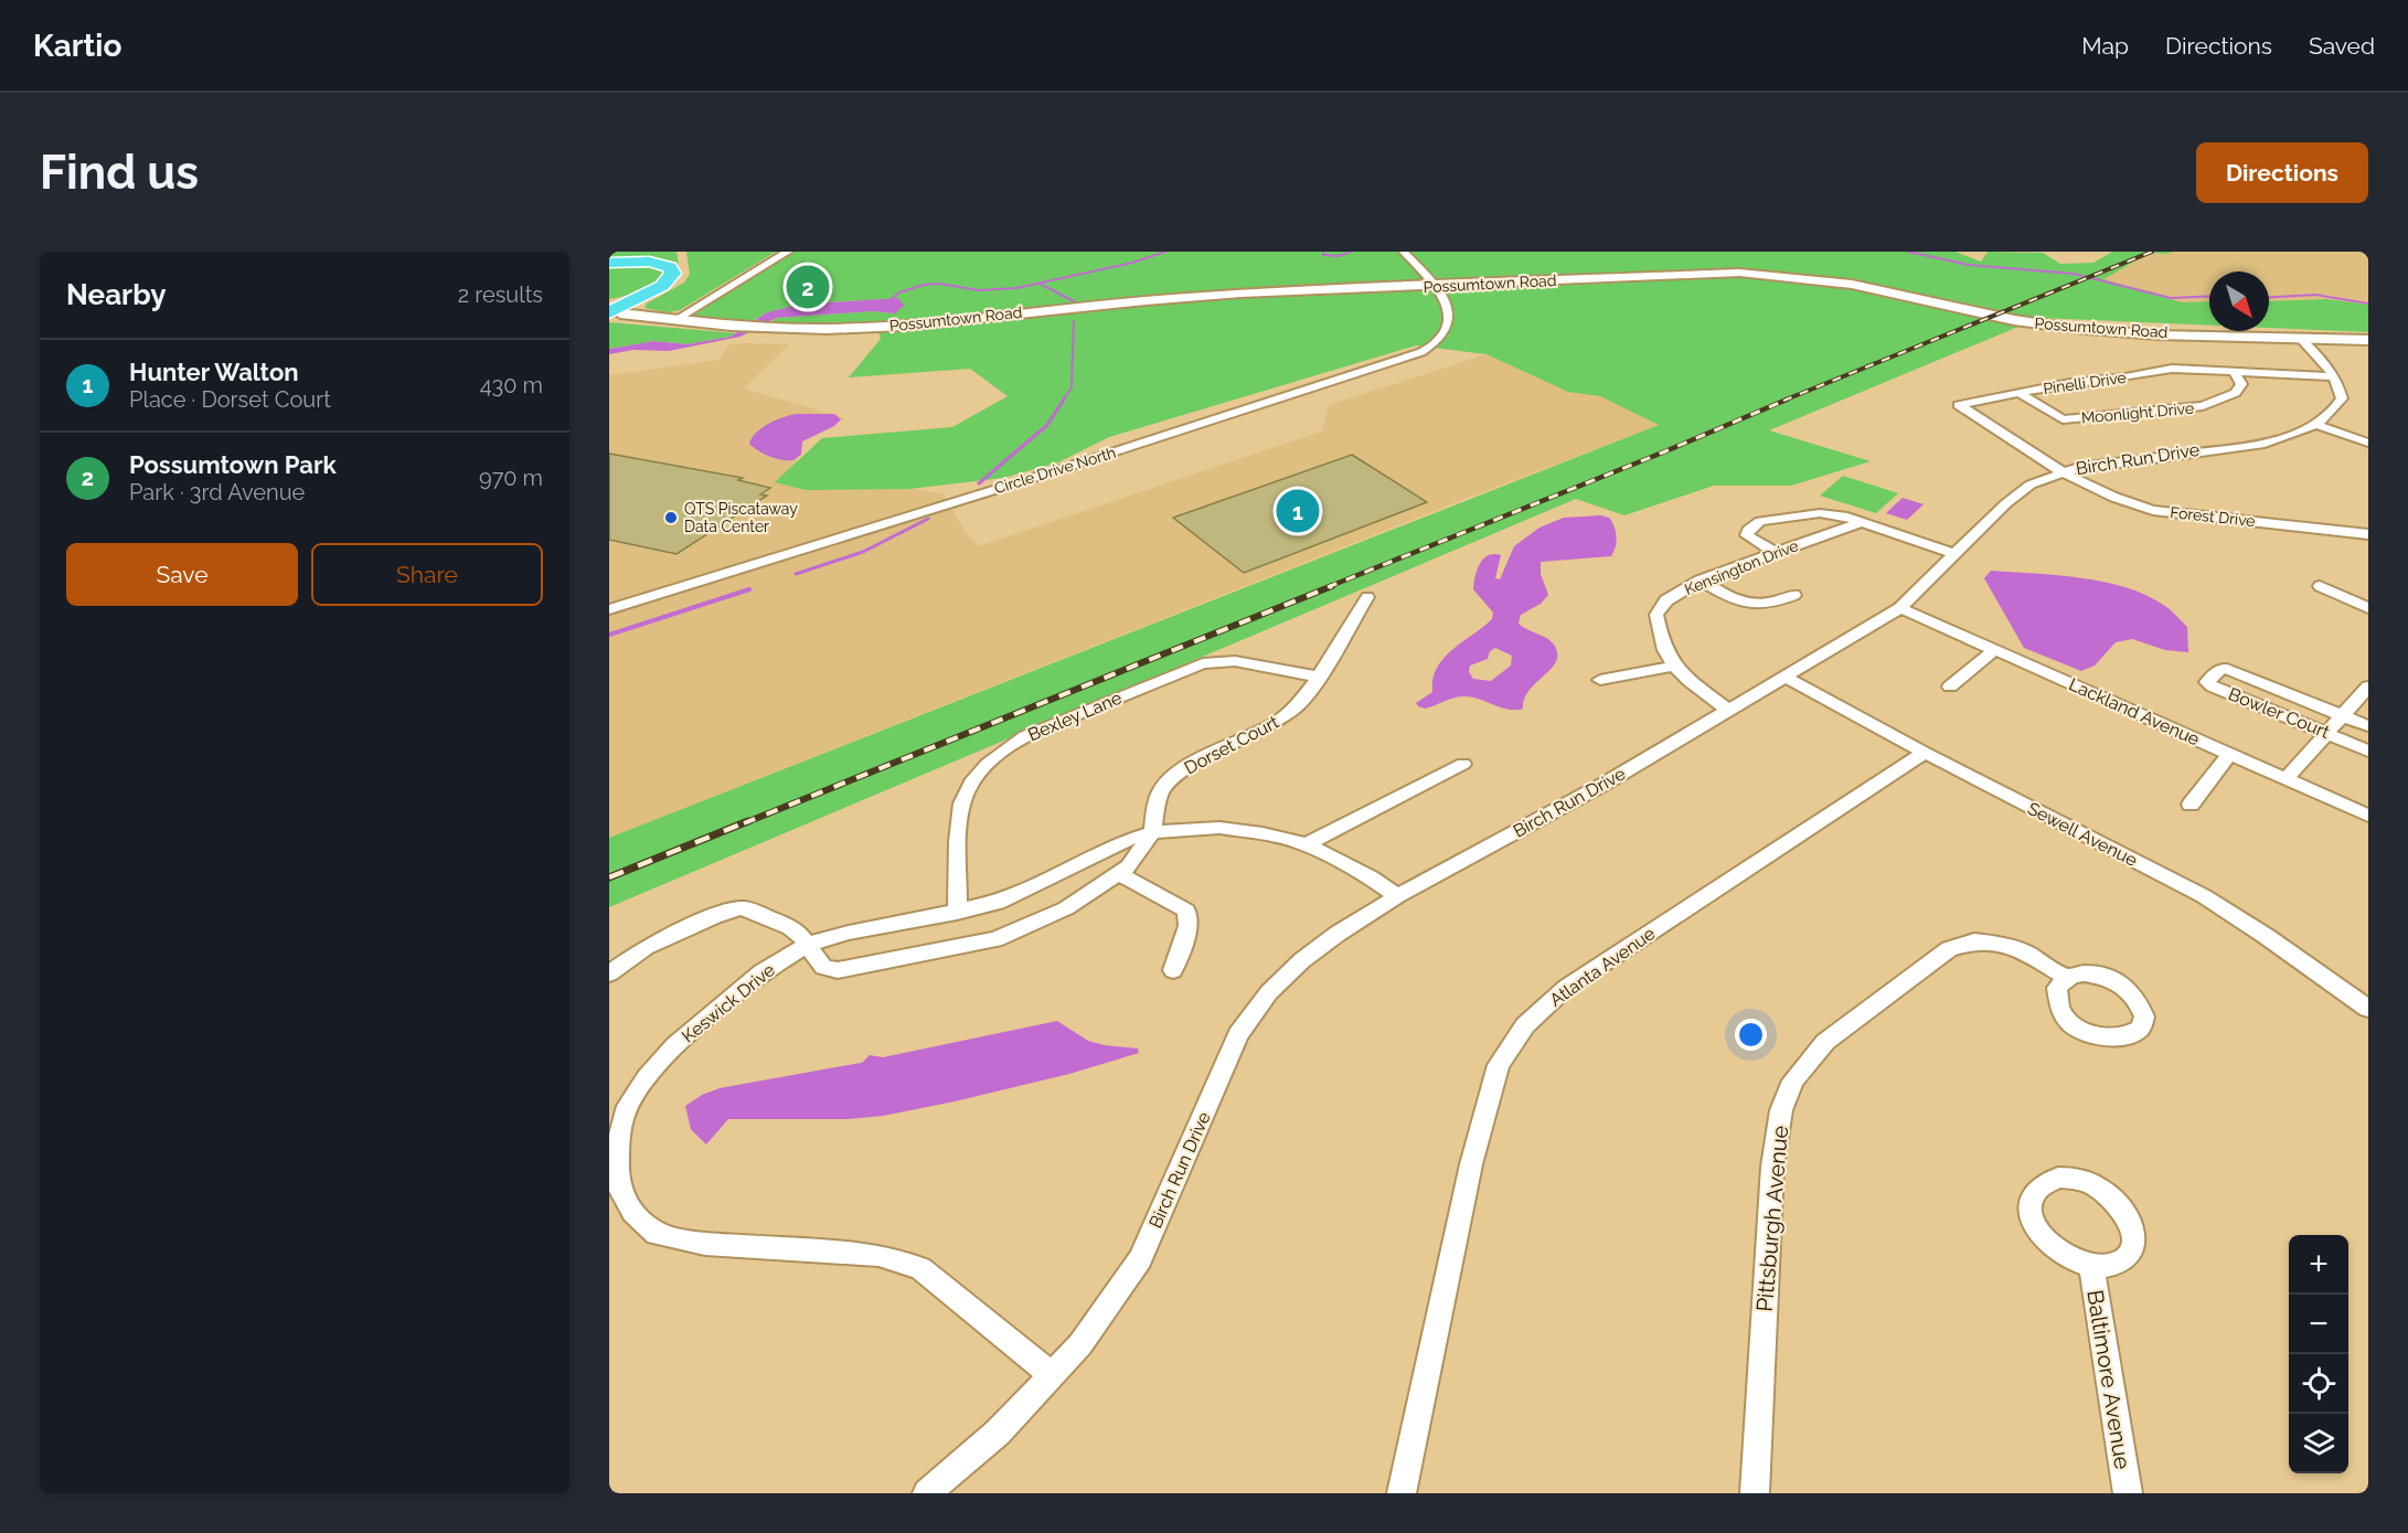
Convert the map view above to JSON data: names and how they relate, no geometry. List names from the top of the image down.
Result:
{
  "streets": {
    "main road": ["Possumtown Road"],
    "street": [
      "Pinelli Drive",
      "Moonlight Drive",
      "Birch Run Drive",
      "Circle Drive North",
      "Forest Drive",
      "Kensington Drive",
      "Lackland Avenue",
      "Bowler Court",
      "Bexley Lane",
      "Dorset Court",
      "Sewell Avenue",
      "Atlanta Avenue",
      "Keswick Drive",
      "Pittsburgh Avenue",
      "Baltimore Avenue"
    ]
  },
  "crossings": [
    ["Possumtown Road", "Circle Drive North"],
    ["Pinelli Drive", "Moonlight Drive"],
    ["Pinelli Drive", "Birch Run Drive"],
    ["Pinelli Drive", "Forest Drive"],
    ["Birch Run Drive", "Forest Drive"],
    ["Birch Run Drive", "Kensington Drive"],
    ["Birch Run Drive", "Lackland Avenue"],
    ["Birch Run Drive", "Sewell Avenue"],
    ["Birch Run Drive", "Keswick Drive"],
    ["Bexley Lane", "Dorset Court"],
    ["Bexley Lane", "Keswick Drive"],
    ["Dorset Court", "Keswick Drive"],
    ["Sewell Avenue", "Atlanta Avenue"]
  ],
  "places": ["QTS Piscataway Data Center"],
  "north": "bottom right",
  "page": {
    "header": "Kartio",
    "nav": ["Map", "Directions", "Saved"],
    "buttons": [
      "Directions",
      ["Save", "Share"]
    ],
    "title": "Find us",
    "heading": ["Nearby", "2 results"],
    "pins": ["2", "1"],
    "list": [
      {
        "mark": "1",
        "name": "Hunter Walton",
        "note": "Place · Dorset Court",
        "value": "430 m"
      },
      {
        "mark": "2",
        "name": "Possumtown Park",
        "note": "Park · 3rd Avenue",
        "value": "970 m"
      }
    ],
    "map_buttons": ["+", "−"]
  }
}
